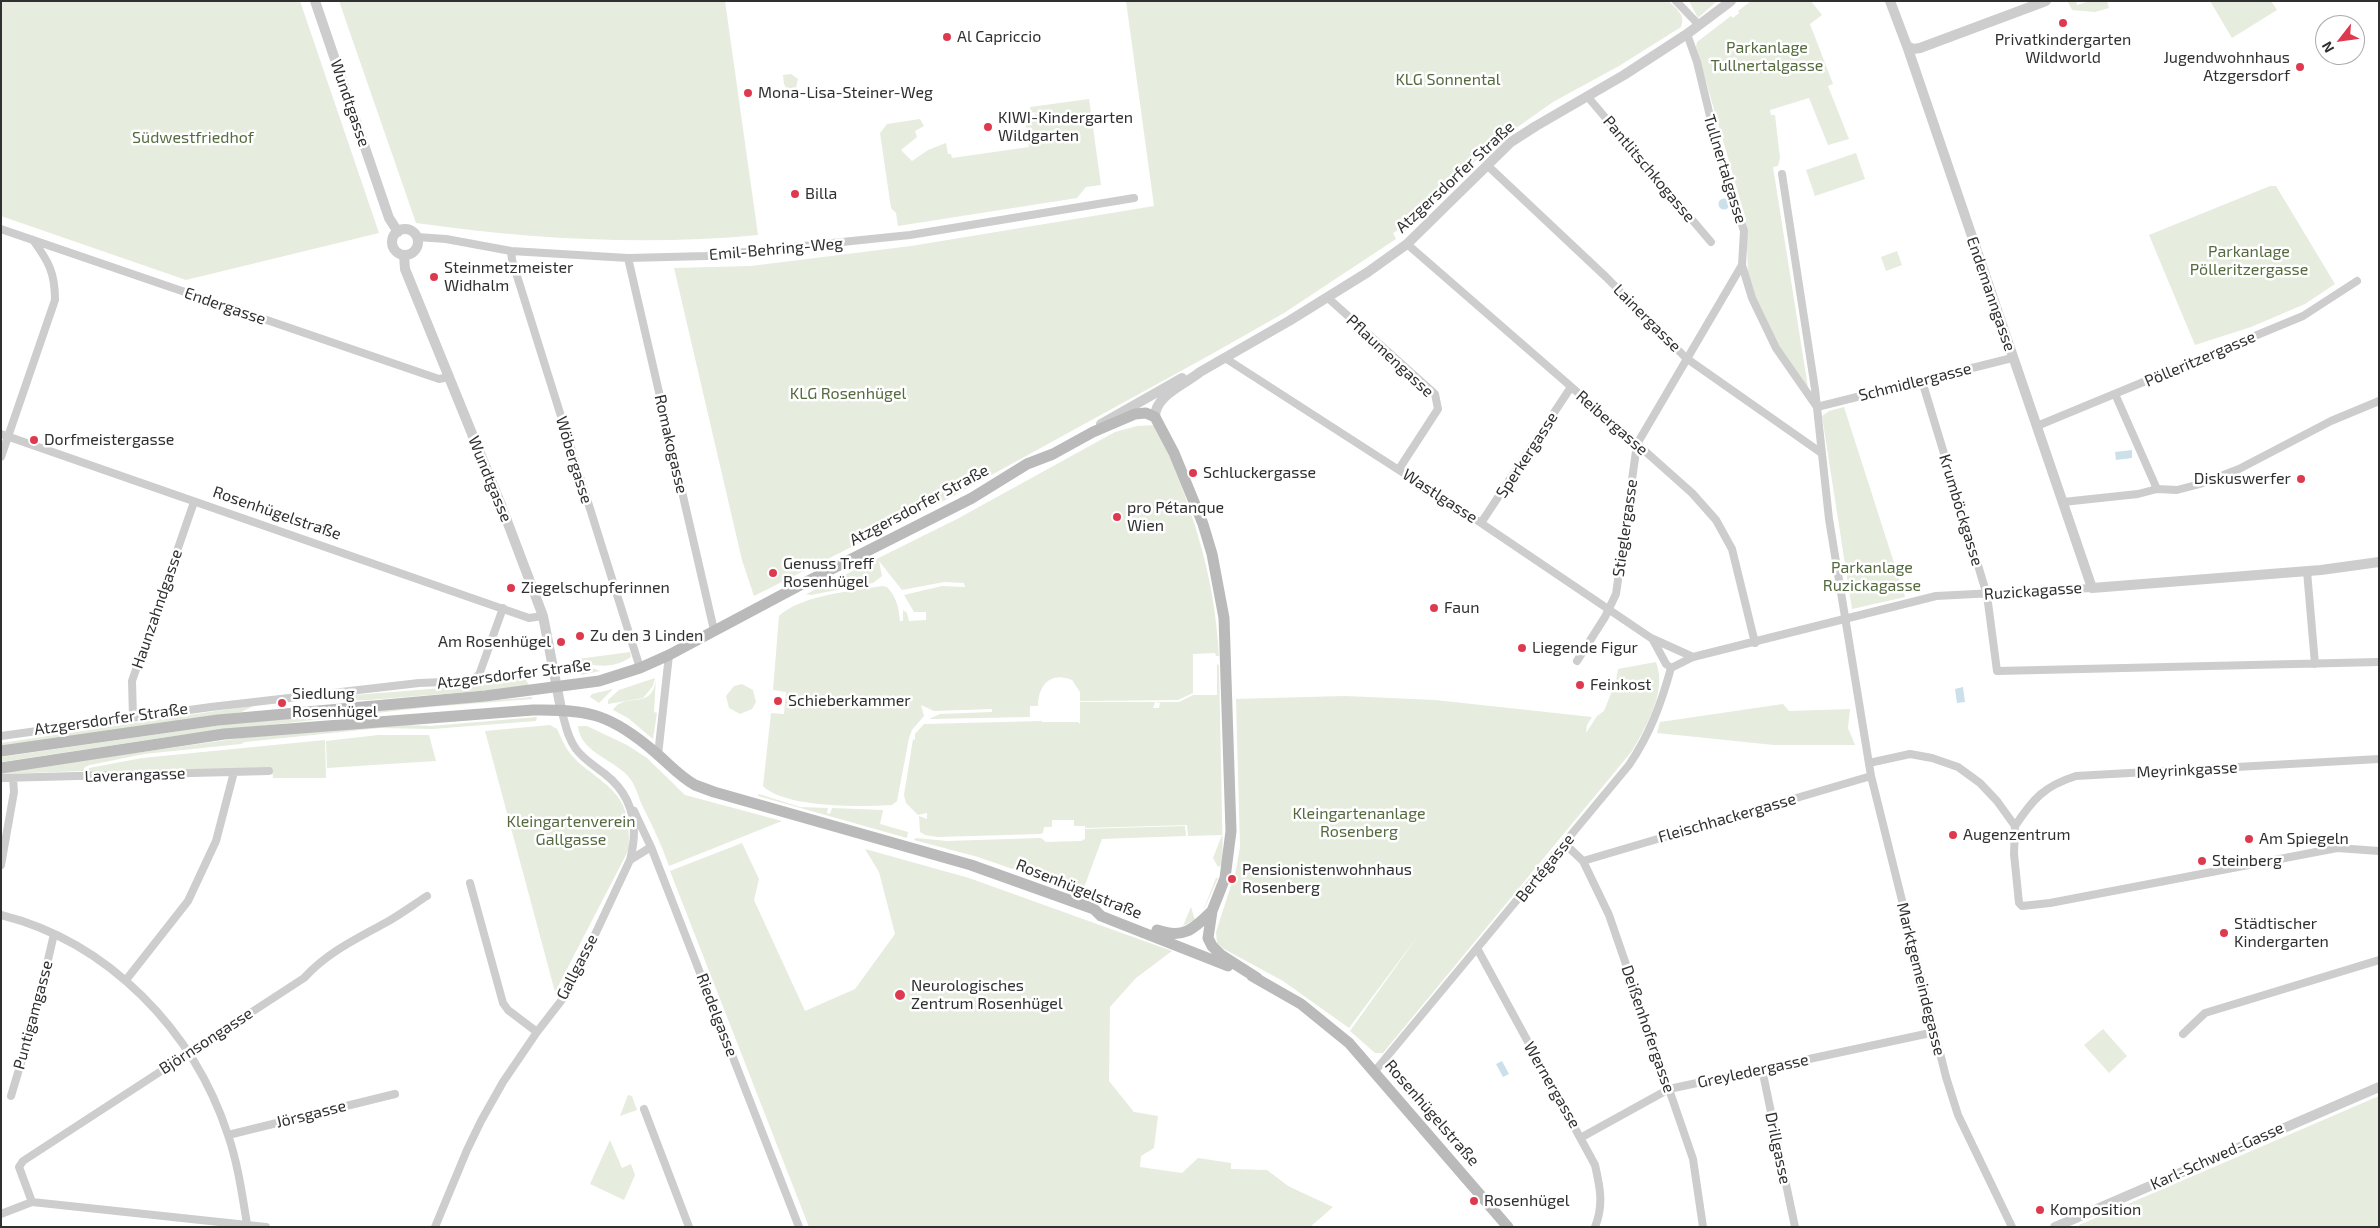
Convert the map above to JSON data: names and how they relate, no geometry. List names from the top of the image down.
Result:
{
  "streets": {
    "main road": ["Atzgersdorfer Straße", "Rosenhügelstraße"],
    "street": [
      "Wundtgasse",
      "Pantlitschkogasse",
      "Tullnertalgasse",
      "Emil-Behring-Weg",
      "Endemanngasse",
      "Endergasse",
      "Lainergasse",
      "Pflaumengasse",
      "Pölleritzergasse",
      "Schmidlergasse",
      "Reibergasse",
      "Romakogasse",
      "Sperkergasse",
      "Wöbergasse",
      "Wastlgasse",
      "Krumböckgasse",
      "Stieglergasse",
      "Ruzickagasse",
      "Haunzahndgasse",
      "Meyrinkgasse",
      "Laverangasse",
      "Fleischhackergasse",
      "Bertégasse",
      "Gallgasse",
      "Marktgemeindegasse",
      "Puntigamgasse",
      "Riedelgasse",
      "Deißenhofergasse",
      "Björnsongasse",
      "Greyledergasse",
      "Wernergasse",
      "Jörsgasse",
      "Drillgasse",
      "Karl-Schwed-Gasse"
    ]
  },
  "crossings": [
    ["Wundtgasse", "Atzgersdorfer Straße"],
    ["Wundtgasse", "Emil-Behring-Weg"],
    ["Wundtgasse", "Endergasse"],
    ["Wundtgasse", "Rosenhügelstraße"],
    ["Wundtgasse", "Gallgasse"],
    ["Pantlitschkogasse", "Atzgersdorfer Straße"],
    ["Tullnertalgasse", "Atzgersdorfer Straße"],
    ["Tullnertalgasse", "Schmidlergasse"],
    ["Tullnertalgasse", "Stieglergasse"],
    ["Atzgersdorfer Straße", "Lainergasse"],
    ["Atzgersdorfer Straße", "Pflaumengasse"],
    ["Atzgersdorfer Straße", "Reibergasse"],
    ["Atzgersdorfer Straße", "Romakogasse"],
    ["Atzgersdorfer Straße", "Wöbergasse"],
    ["Atzgersdorfer Straße", "Wastlgasse"],
    ["Atzgersdorfer Straße", "Rosenhügelstraße"],
    ["Atzgersdorfer Straße", "Haunzahndgasse"],
    ["Atzgersdorfer Straße", "Gallgasse"],
    ["Emil-Behring-Weg", "Romakogasse"],
    ["Emil-Behring-Weg", "Wöbergasse"],
    ["Endemanngasse", "Pölleritzergasse"],
    ["Endemanngasse", "Schmidlergasse"],
    ["Endemanngasse", "Ruzickagasse"],
    ["Lainergasse", "Stieglergasse"],
    ["Pflaumengasse", "Wastlgasse"],
    ["Schmidlergasse", "Krumböckgasse"],
    ["Reibergasse", "Sperkergasse"],
    ["Reibergasse", "Stieglergasse"],
    ["Reibergasse", "Ruzickagasse"],
    ["Sperkergasse", "Wastlgasse"],
    ["Wastlgasse", "Stieglergasse"],
    ["Wastlgasse", "Ruzickagasse"],
    ["Wastlgasse", "Bertégasse"],
    ["Krumböckgasse", "Ruzickagasse"],
    ["Rosenhügelstraße", "Haunzahndgasse"],
    ["Rosenhügelstraße", "Bertégasse"],
    ["Rosenhügelstraße", "Gallgasse"],
    ["Ruzickagasse", "Marktgemeindegasse"],
    ["Fleischhackergasse", "Marktgemeindegasse"],
    ["Fleischhackergasse", "Deißenhofergasse"],
    ["Bertégasse", "Deißenhofergasse"],
    ["Bertégasse", "Wernergasse"],
    ["Gallgasse", "Riedelgasse"],
    ["Marktgemeindegasse", "Greyledergasse"],
    ["Deißenhofergasse", "Greyledergasse"],
    ["Greyledergasse", "Wernergasse"],
    ["Greyledergasse", "Drillgasse"]
  ],
  "parks": [
    "Parkanlage Tullnertalgasse",
    "KLG Sonnental",
    "Südwestfriedhof",
    "Parkanlage Pölleritzergasse",
    "KLG Rosenhügel",
    "Parkanlage Ruzickagasse",
    "Kleingartenanlage Rosenberg",
    "Kleingartenverein Gallgasse"
  ],
  "places": [
    "Privatkindergarten Wildworld",
    "Al Capriccio",
    "Jugendwohnhaus Atzgersdorf",
    "Mona-Lisa-Steiner-Weg",
    "KIWI-Kindergarten Wildgarten",
    "Billa",
    "Steinmetzmeister Widhalm",
    "Dorfmeistergasse",
    "Schluckergasse",
    "Diskuswerfer",
    "pro Pétanque Wien",
    "Genuss Treff Rosenhügel",
    "Ziegelschupferinnen",
    "Faun",
    "Zu den 3 Linden",
    "Am Rosenhügel",
    "Liegende Figur",
    "Feinkost",
    "Schieberkammer",
    "Siedlung Rosenhügel",
    "Augenzentrum",
    "Am Spiegeln",
    "Steinberg",
    "Pensionistenwohnhaus Rosenberg",
    "Städtischer Kindergarten",
    "Neurologisches Zentrum Rosenhügel",
    "Rosenhügel",
    "Komposition"
  ],
  "north": "bottom left"
}
